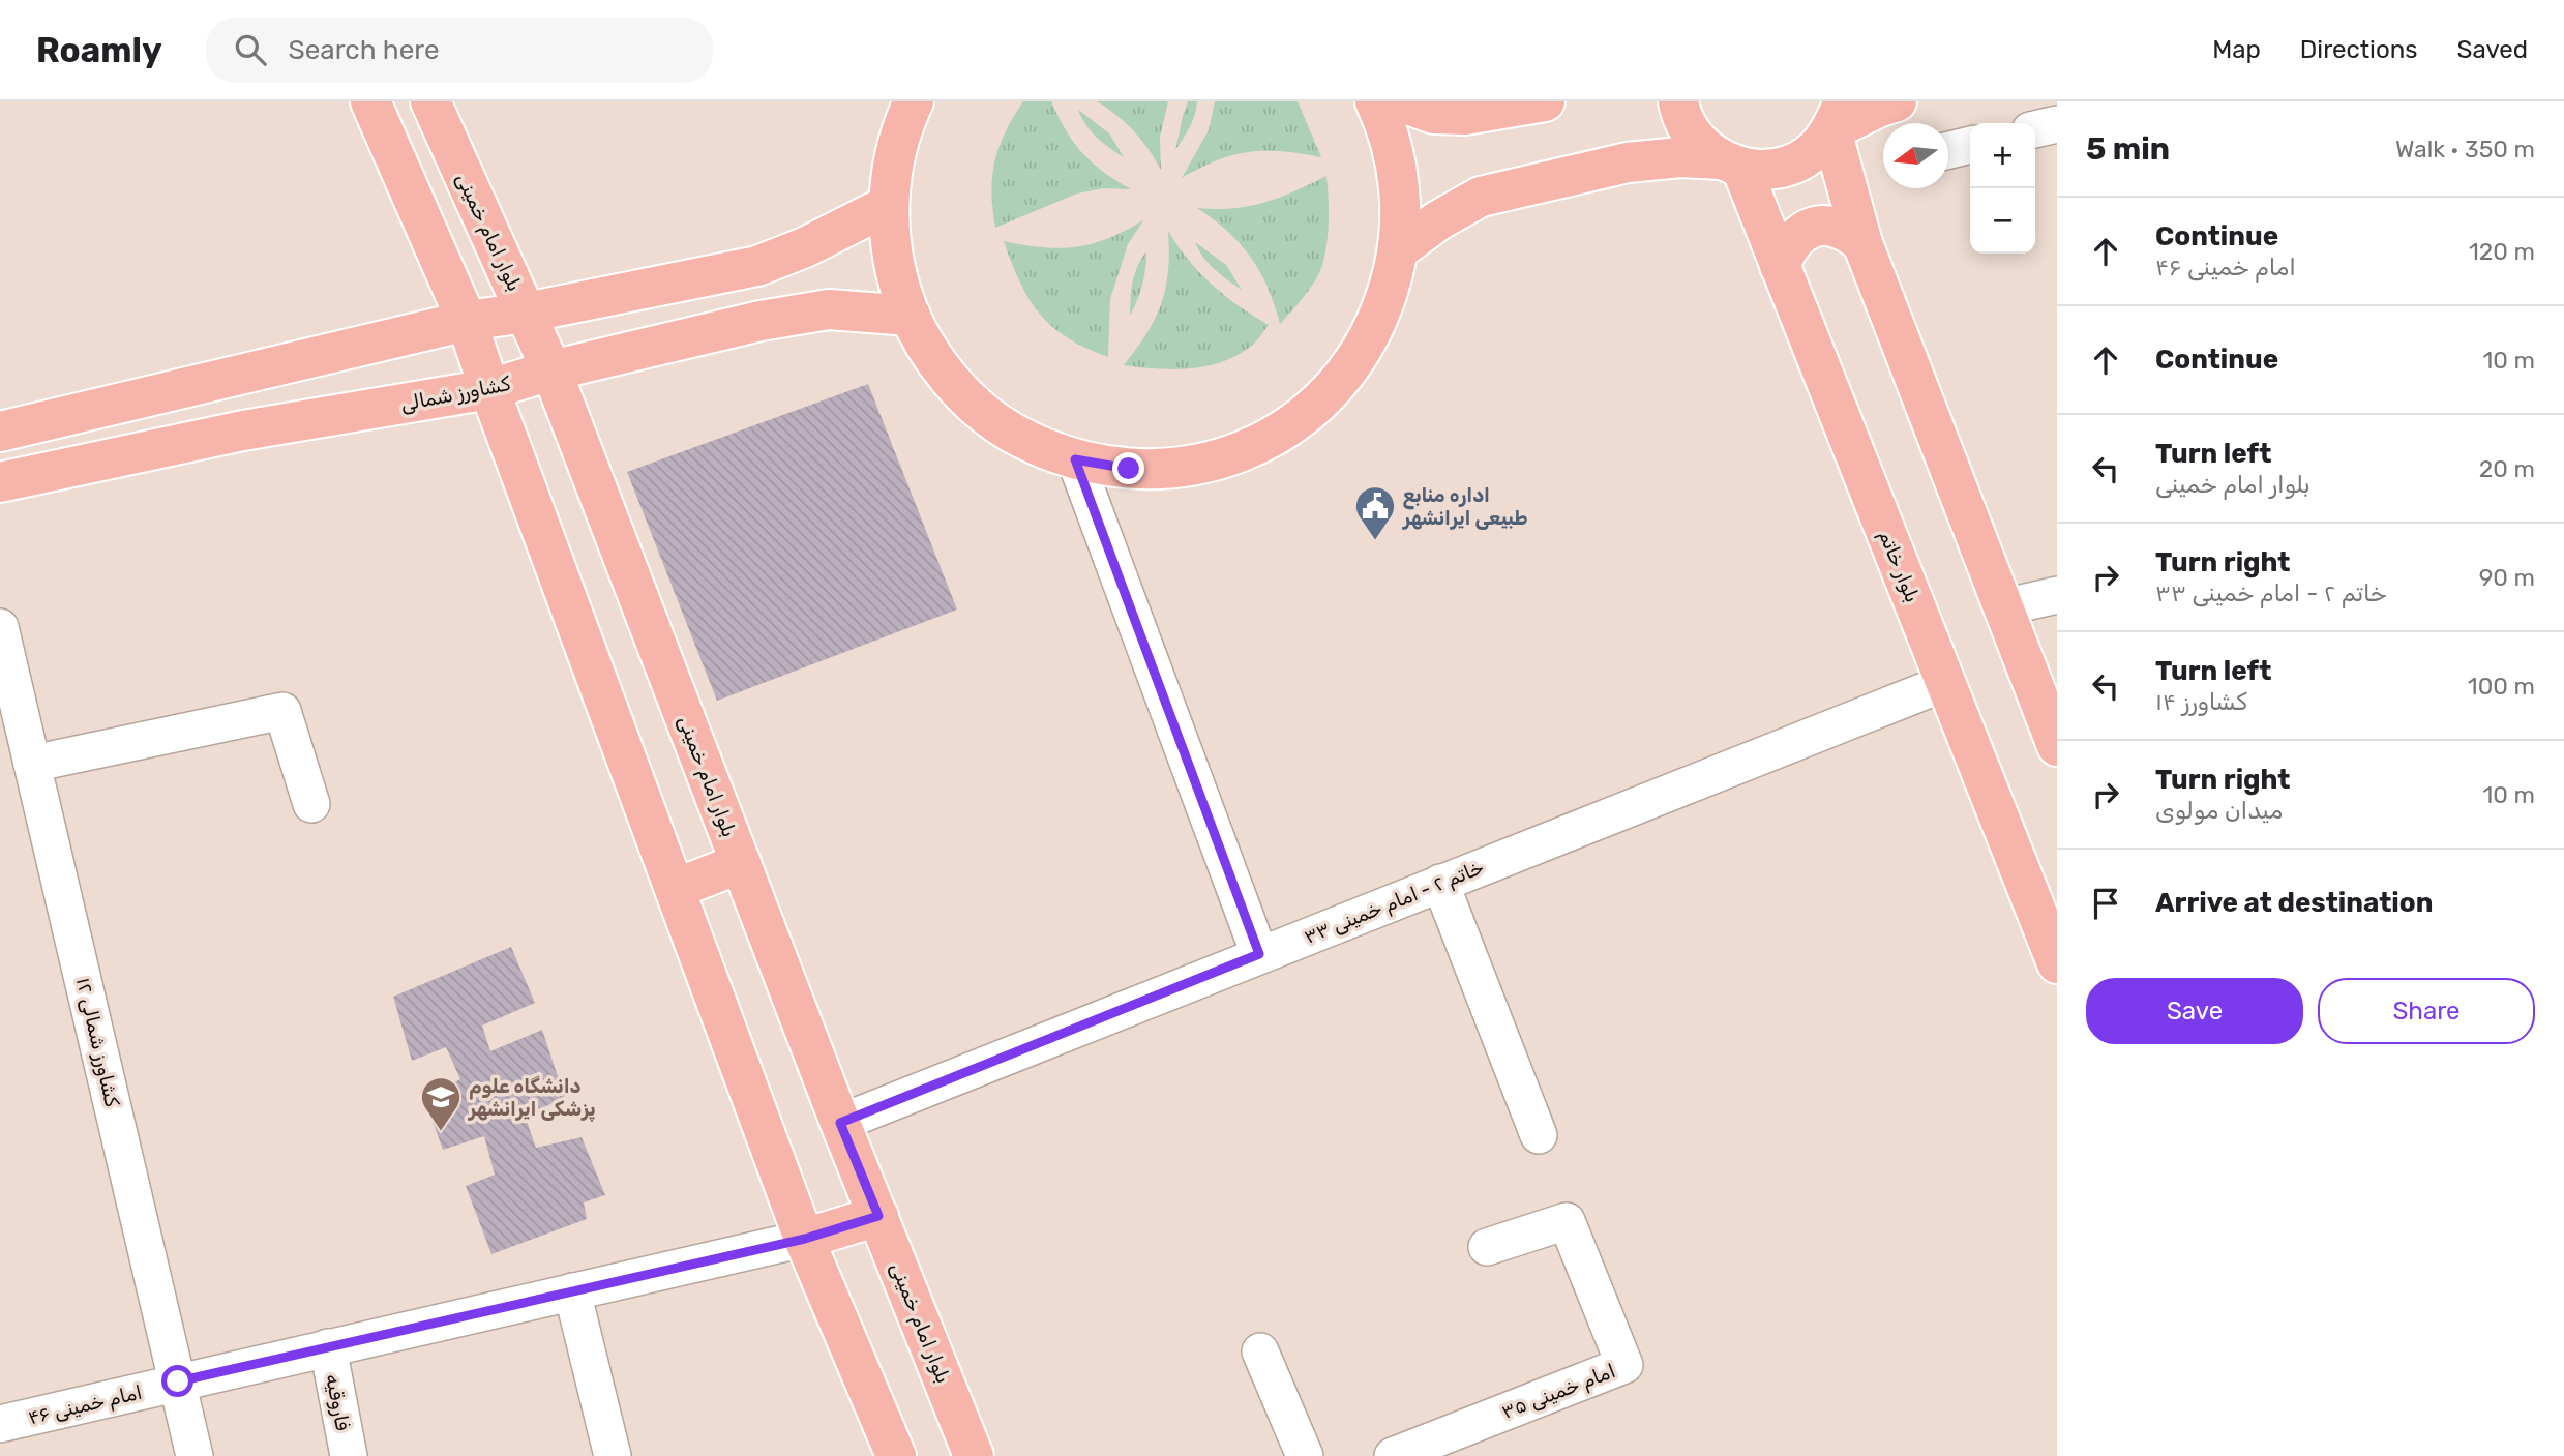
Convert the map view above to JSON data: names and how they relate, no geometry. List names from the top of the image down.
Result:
{
  "streets": {
    "main road": ["بلوار امام خمینی", "کشاورز شمالی", "بلوار خاتم"],
    "street": [
      "خاتم ۲ - امام خمینی ۳۳",
      "کشاورز شمالی ۱۲",
      "امام خمینی ۳۵",
      "فاروقیه",
      "امام خمینی ۴۶"
    ]
  },
  "crossings": [
    ["بلوار امام خمینی", "کشاورز شمالی"],
    ["بلوار امام خمینی", "خاتم ۲ - امام خمینی ۳۳"],
    ["بلوار خاتم", "خاتم ۲ - امام خمینی ۳۳"],
    ["کشاورز شمالی ۱۲", "امام خمینی ۴۶"],
    ["فاروقیه", "امام خمینی ۴۶"]
  ],
  "places": {
    "public building": ["اداره منابع طبیعی ایرانشهر"],
    "school or university": ["دانشگاه علوم پزشکی ایرانشهر"]
  },
  "north": "left",
  "page": {
    "header": "Roamly",
    "search": "Search here",
    "nav": ["Map", "Directions", "Saved"],
    "heading": ["5 min", "Walk · 350 m"],
    "map_buttons": ["+", "−"],
    "list": [
      ["Continue", "امام خمینی ۴۶", "120 m"],
      ["Continue", "10 m"],
      ["Turn left", "بلوار امام خمینی", "20 m"],
      ["Turn right", "خاتم ۲ - امام خمینی ۳۳", "90 m"],
      ["Turn left", "کشاورز ۱۴", "100 m"],
      ["Turn right", "میدان مولوی", "10 m"],
      "Arrive at destination"
    ],
    "buttons": ["Save", "Share"]
  }
}
